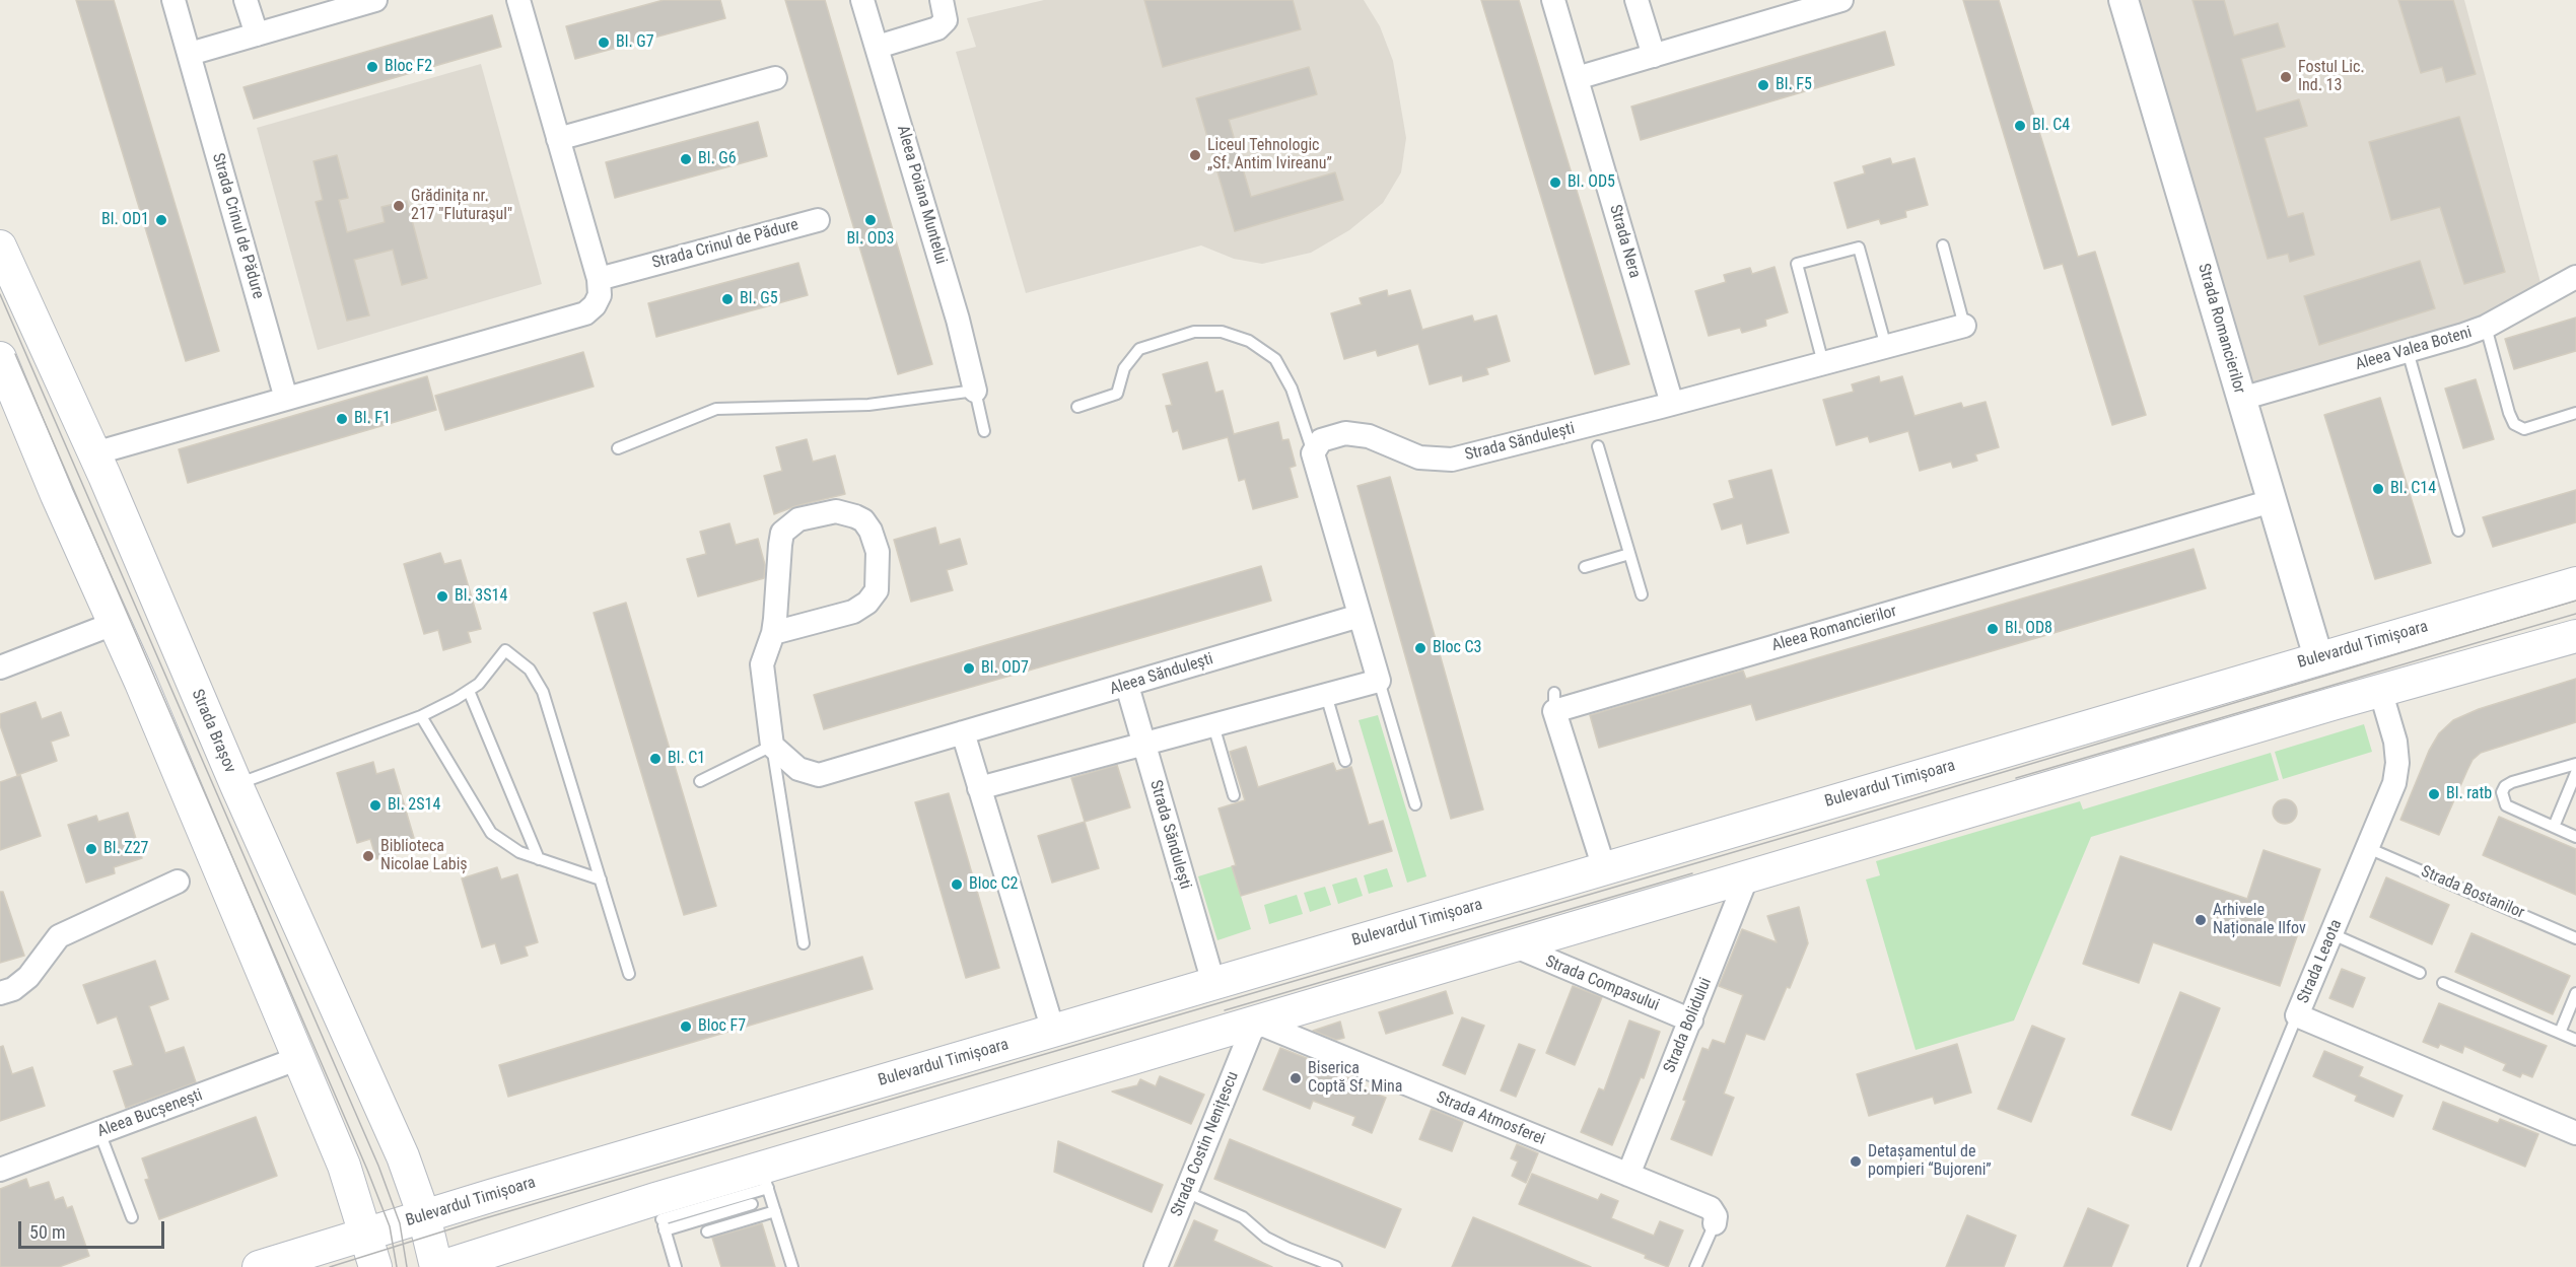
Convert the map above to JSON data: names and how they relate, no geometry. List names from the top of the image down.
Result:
{
  "streets": {
    "main road": ["Bulevardul Timișoara", "Strada Brașov"],
    "street": [
      "Aleea Poiana Muntelui",
      "Strada Crinul de Pădure",
      "Strada Nera",
      "Strada Romancierilor",
      "Aleea Valea Boteni",
      "Strada Săndulești",
      "Aleea Romancierilor",
      "Aleea Săndulești",
      "Strada Leaota",
      "Strada Compasului",
      "Strada Bolidului",
      "Aleea Bucșenești",
      "Strada Atmosferei",
      "Strada Costin Nenițescu"
    ],
    "lane": ["Strada Bostanilor"]
  },
  "crossings": [
    ["Strada Nera", "Strada Săndulești"],
    ["Strada Romancierilor", "Aleea Valea Boteni"],
    ["Strada Romancierilor", "Aleea Romancierilor"],
    ["Strada Romancierilor", "Bulevardul Timișoara"],
    ["Strada Săndulești", "Bulevardul Timișoara"],
    ["Strada Săndulești", "Aleea Săndulești"],
    ["Aleea Romancierilor", "Bulevardul Timișoara"],
    ["Bulevardul Timișoara", "Strada Brașov"],
    ["Strada Bostanilor", "Strada Leaota"],
    ["Strada Compasului", "Strada Bolidului"],
    ["Strada Bolidului", "Strada Atmosferei"],
    ["Strada Atmosferei", "Strada Costin Nenițescu"]
  ],
  "places": [
    "Bl. G7",
    "Bloc F2",
    "Fostul Lic. Ind. 13",
    "Bl. F5",
    "Bl. C4",
    "Liceul Tehnologic „Sf. Antim Ivireanu”",
    "Bl. G6",
    "Bl. OD5",
    "Grădinița nr. 217 \"Fluturaşul\"",
    "Bl. OD1",
    "Bl. OD3",
    "Bl. G5",
    "Bl. F1",
    "Bl. C14",
    "Bl. 3S14",
    "Bl. OD8",
    "Bloc C3",
    "Bl. OD7",
    "Bl. C1",
    "Bl. ratb",
    "Bl. 2S14",
    "Bl. Z27",
    "Biblioteca Nicolae Labiș",
    "Bloc C2",
    "Arhivele Naționale Ilfov",
    "Bloc F7",
    "Biserica Coptă Sf. Mina",
    "Detașamentul de pompieri “Bujoreni”"
  ],
  "scale_bar": "50 m"
}
